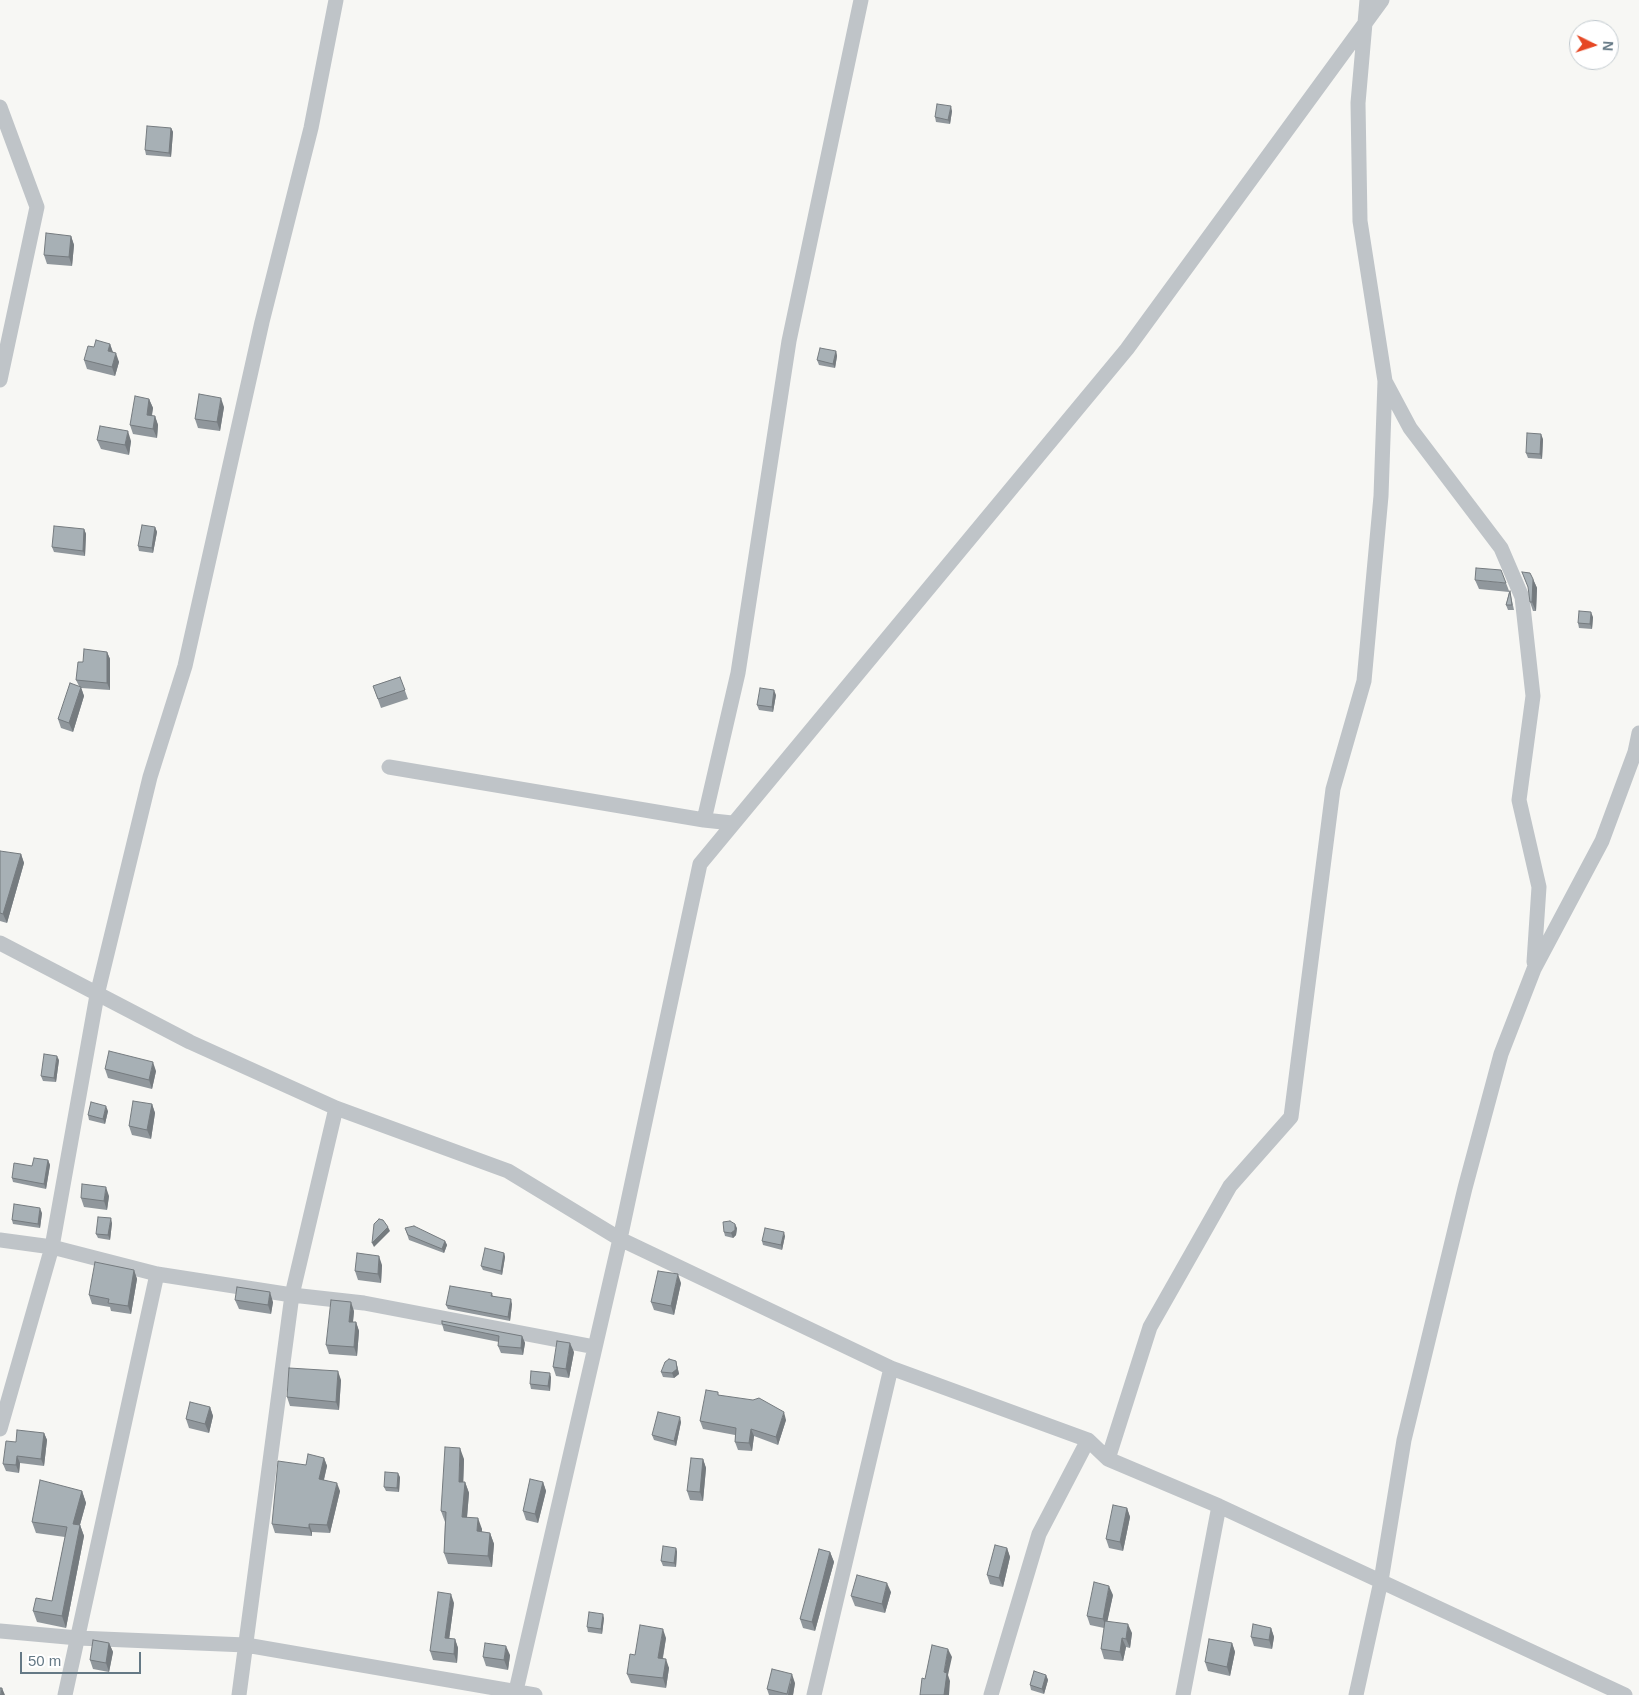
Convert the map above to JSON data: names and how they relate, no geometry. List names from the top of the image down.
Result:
{
  "scale_bar": "50 m",
  "north": "right"
}
